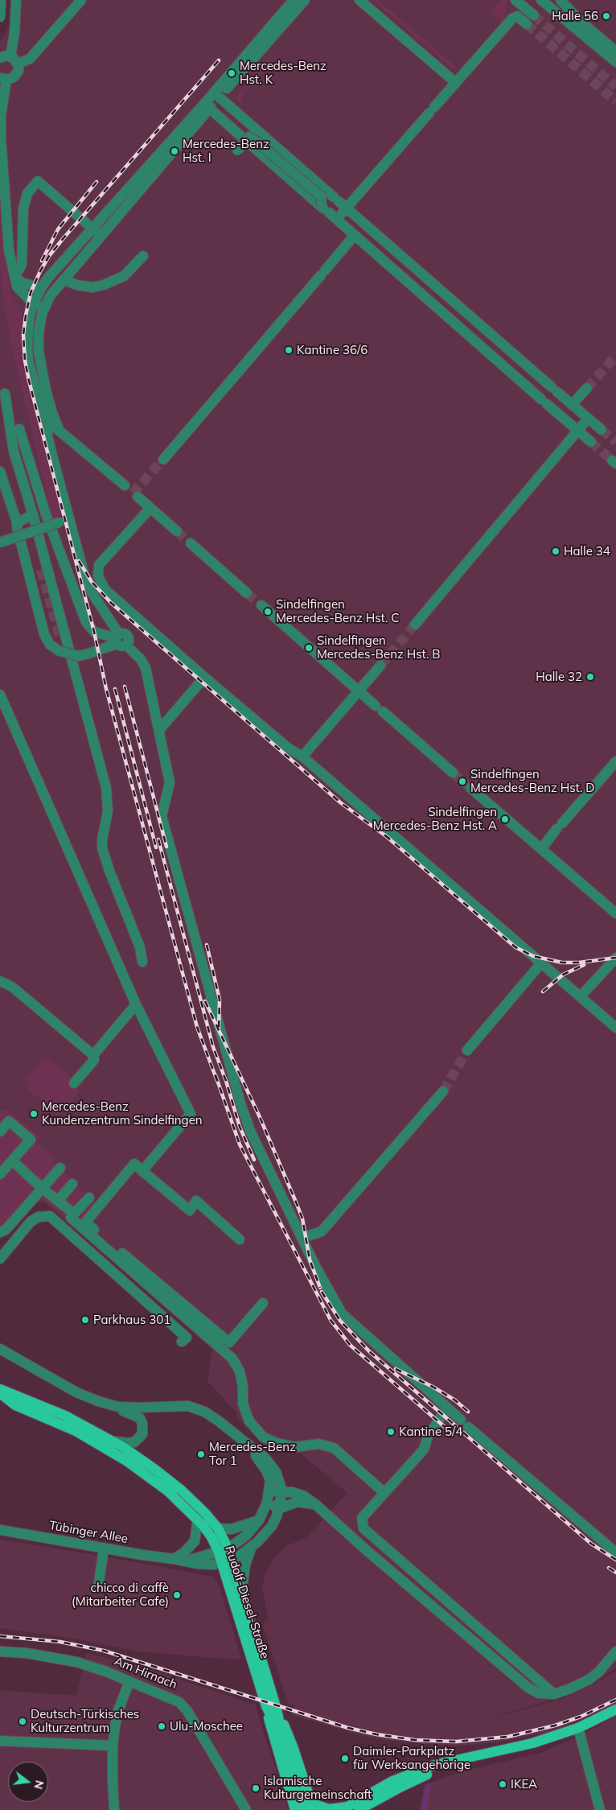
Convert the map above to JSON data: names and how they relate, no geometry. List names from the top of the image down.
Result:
{
  "streets": {
    "main road": ["Rudolf-Diesel-Straße"],
    "street": ["Tübinger Allee", "Am Hirnach"]
  },
  "crossings": [
    ["Tübinger Allee", "Rudolf-Diesel-Straße"]
  ],
  "places": [
    "Halle 56",
    "Mercedes-Benz Hst. K",
    "Mercedes-Benz Hst. I",
    "Kantine 36/6",
    "Halle 34",
    "Sindelfingen Mercedes-Benz Hst. C",
    "Sindelfingen Mercedes-Benz Hst. B",
    "Halle 32",
    "Sindelfingen Mercedes-Benz Hst. D",
    "Sindelfingen Mercedes-Benz Hst. A",
    "Mercedes-Benz Kundenzentrum Sindelfingen",
    "Parkhaus 301",
    "Kantine 5/4",
    "Mercedes-Benz Tor 1",
    "chicco di caffè (Mitarbeiter Cafe)",
    "Deutsch-Türkisches Kulturzentrum",
    "Ulu-Moschee",
    "Daimler-Parkplatz für Werksangehörige",
    "IKEA",
    "Islamische Kulturgemeinschaft"
  ],
  "north": "right"
}
